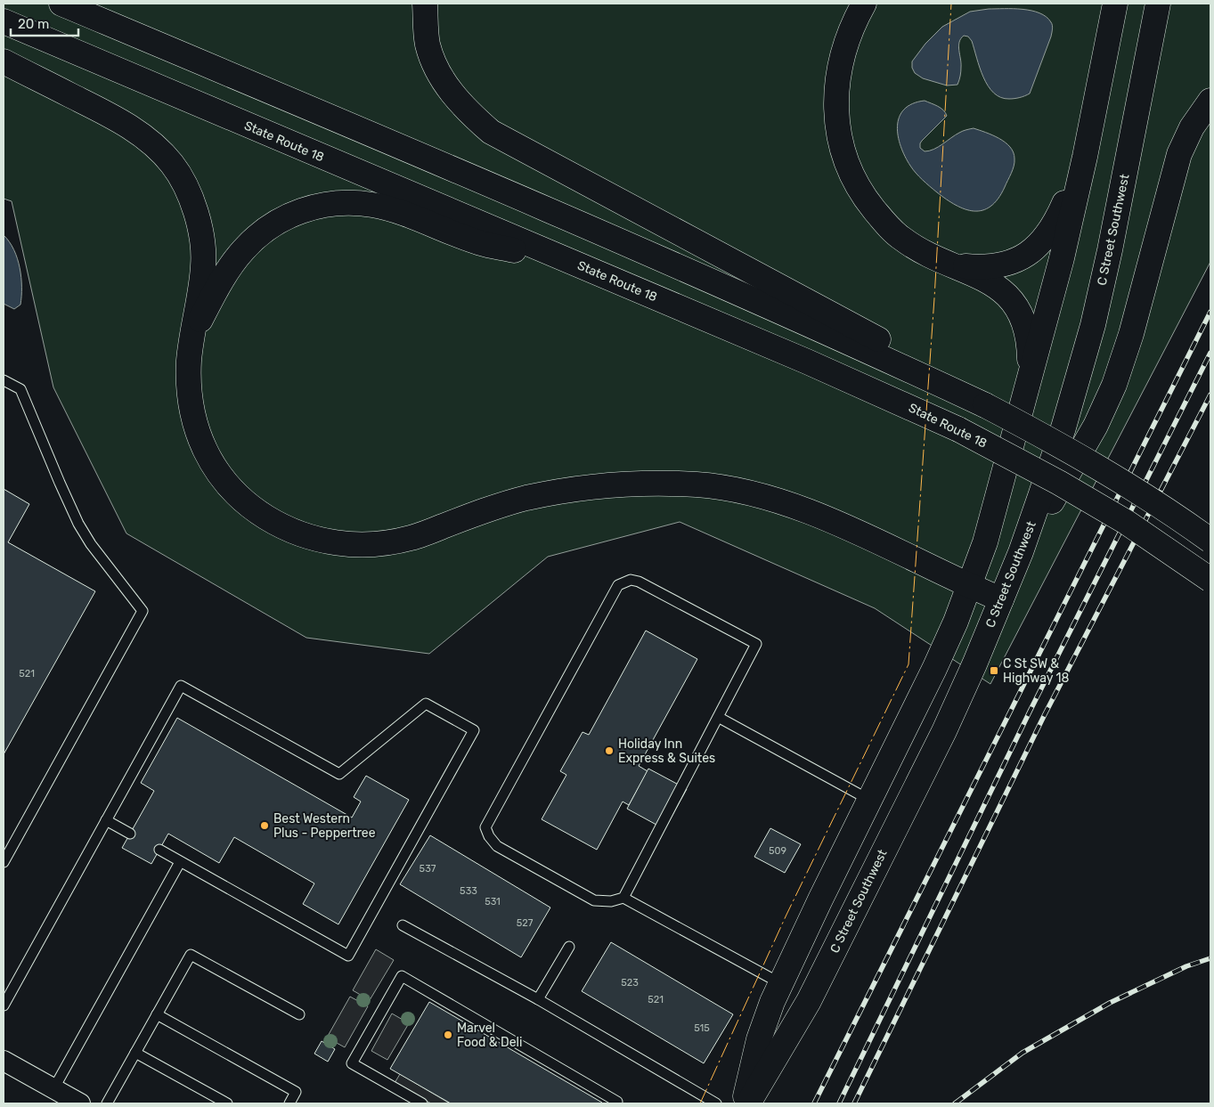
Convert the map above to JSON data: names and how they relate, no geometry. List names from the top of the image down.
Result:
{
  "streets": {
    "main road": ["State Route 18", "C Street Southwest"]
  },
  "places": {
    "transit": ["C St SW & Highway 18"],
    "other": ["Holiday Inn Express & Suites", "Best Western Plus - Peppertree", "Marvel Food & Deli"]
  },
  "house_numbers": [
    "521",
    "509",
    "537",
    "533",
    "531",
    "527",
    "523",
    "521",
    "515"
  ],
  "scale_bar": "20 m"
}
